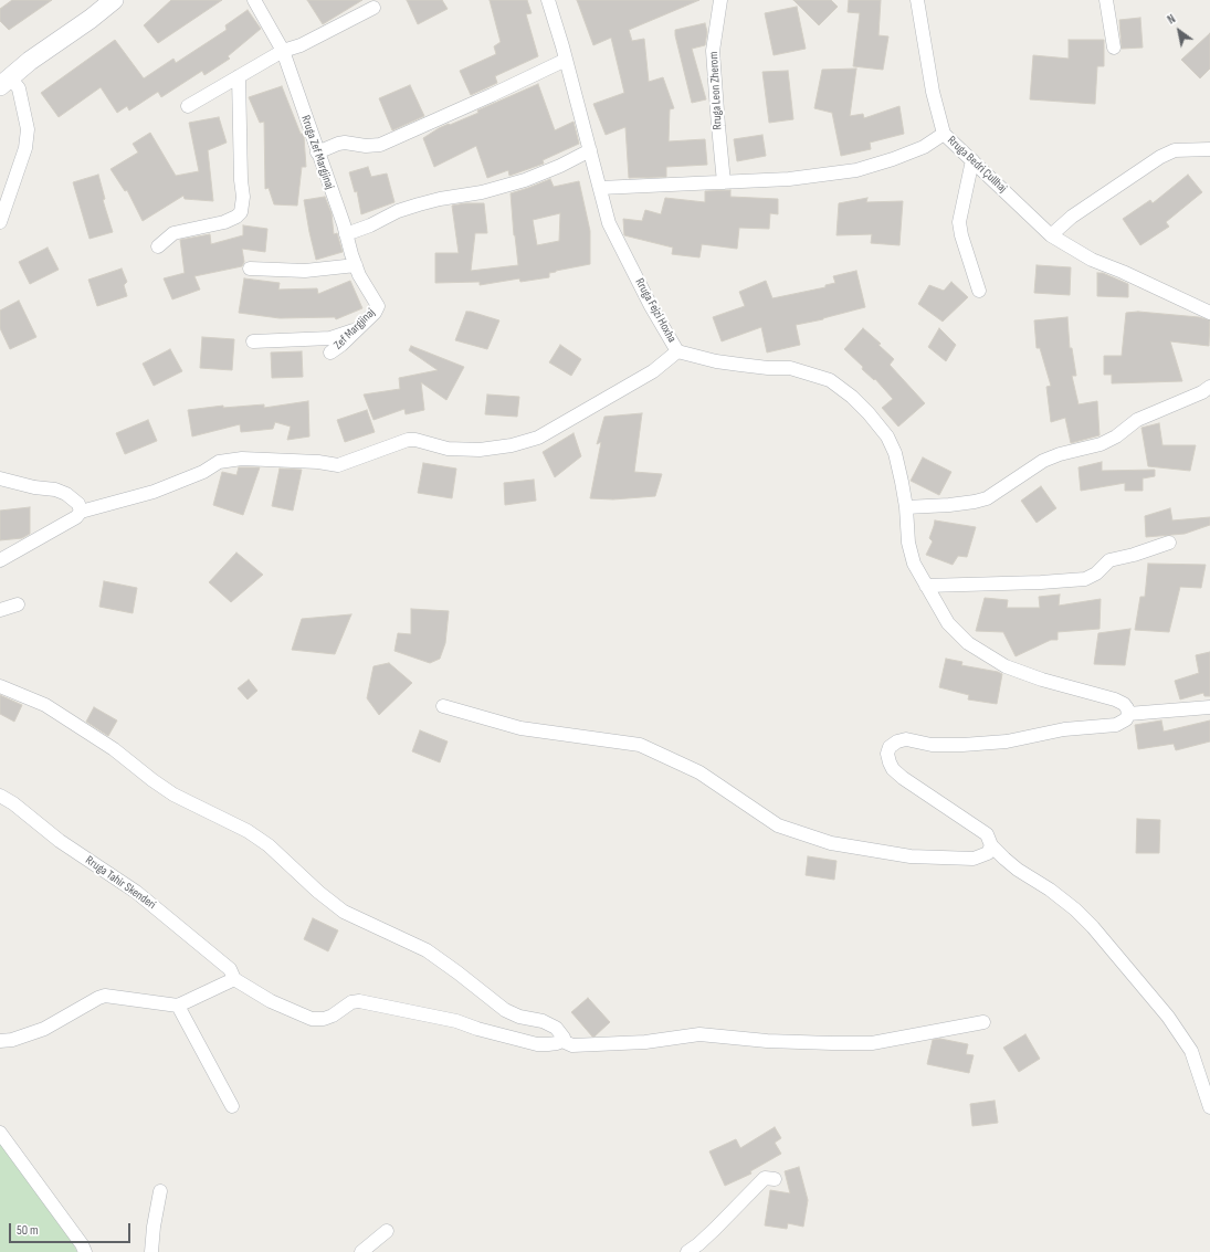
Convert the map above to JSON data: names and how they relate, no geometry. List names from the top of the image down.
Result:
{
  "streets": {
    "street": [
      "Rruga Leon Zherom",
      "Rruga Zef Margjinaj",
      "Rruga Bedri Çullhaj",
      "Rruga Fejzi Hoxha",
      "Zef Margjinaj",
      "Rruga Tahir Skenderi"
    ]
  },
  "crossings": [
    ["Rruga Zef Margjinaj", "Zef Margjinaj"]
  ],
  "scale_bar": "50 m",
  "north": "top left"
}
